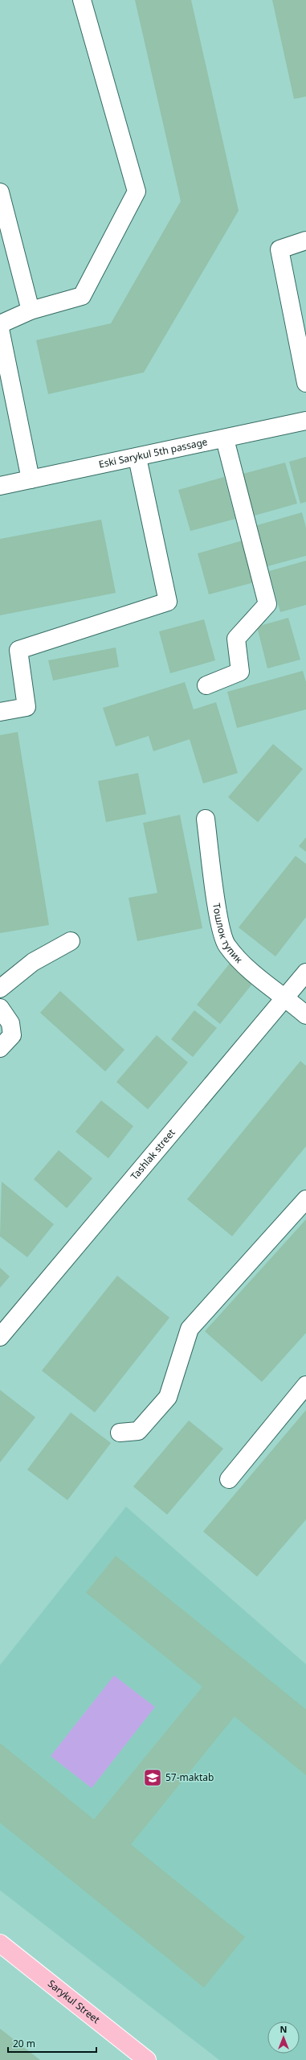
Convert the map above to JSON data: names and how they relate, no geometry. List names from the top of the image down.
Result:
{
  "streets": {
    "main road": ["Sarykul Street"],
    "street": ["Eski Sarykul 5th passage", "Тошлок тупик", "Tashlak street"]
  },
  "crossings": [
    ["Тошлок тупик", "Tashlak street"]
  ],
  "places": {
    "school or university": ["57-maktab"]
  },
  "scale_bar": "20 m",
  "north": "top"
}
